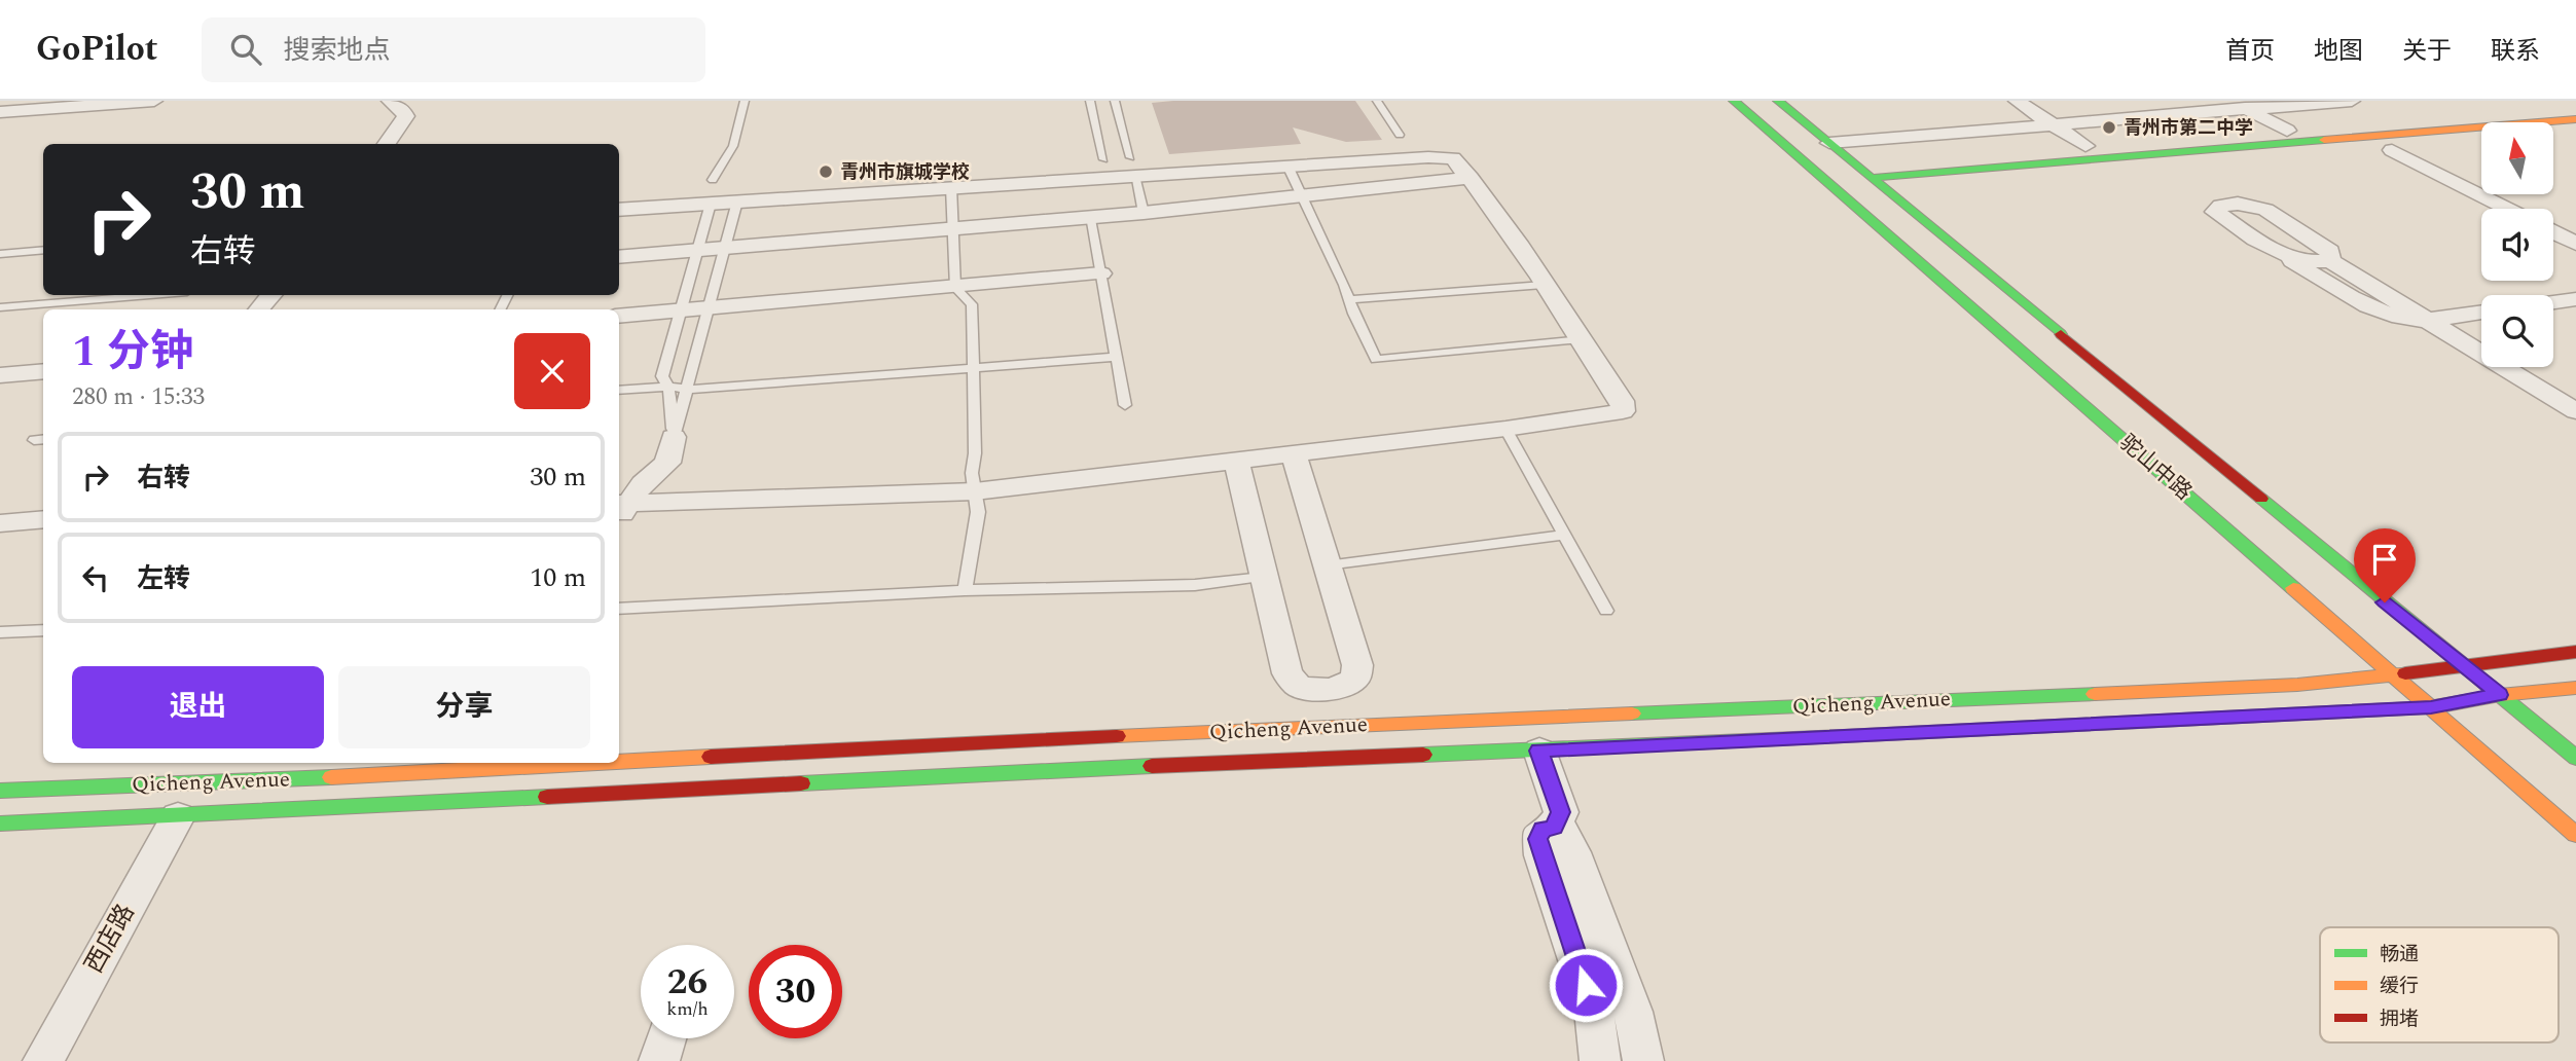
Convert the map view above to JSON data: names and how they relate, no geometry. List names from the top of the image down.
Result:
{
  "streets": {
    "main road": ["驼山中路", "Qicheng Avenue"],
    "street": ["西店路"]
  },
  "crossings": [
    ["驼山中路", "Qicheng Avenue"],
    ["Qicheng Avenue", "西店路"]
  ],
  "places": ["青州市第二中学", "青州市旗城学校"],
  "legend": ["畅通", "缓行", "拥堵"],
  "north": "top",
  "page": {
    "header": "GoPilot",
    "search": "搜索地点",
    "nav": [
      "首页",
      "地图",
      "关于",
      "联系"
    ],
    "turn": ["30 m", "右转"],
    "heading": ["1 分钟", "280 m · 15:33"],
    "list": [
      {
        "name": "右转",
        "value": "30 m"
      },
      {
        "name": "左转",
        "value": "10 m"
      }
    ],
    "buttons": ["退出", "分享"],
    "speed": "26 km/h",
    "limit": "30"
  }
}
